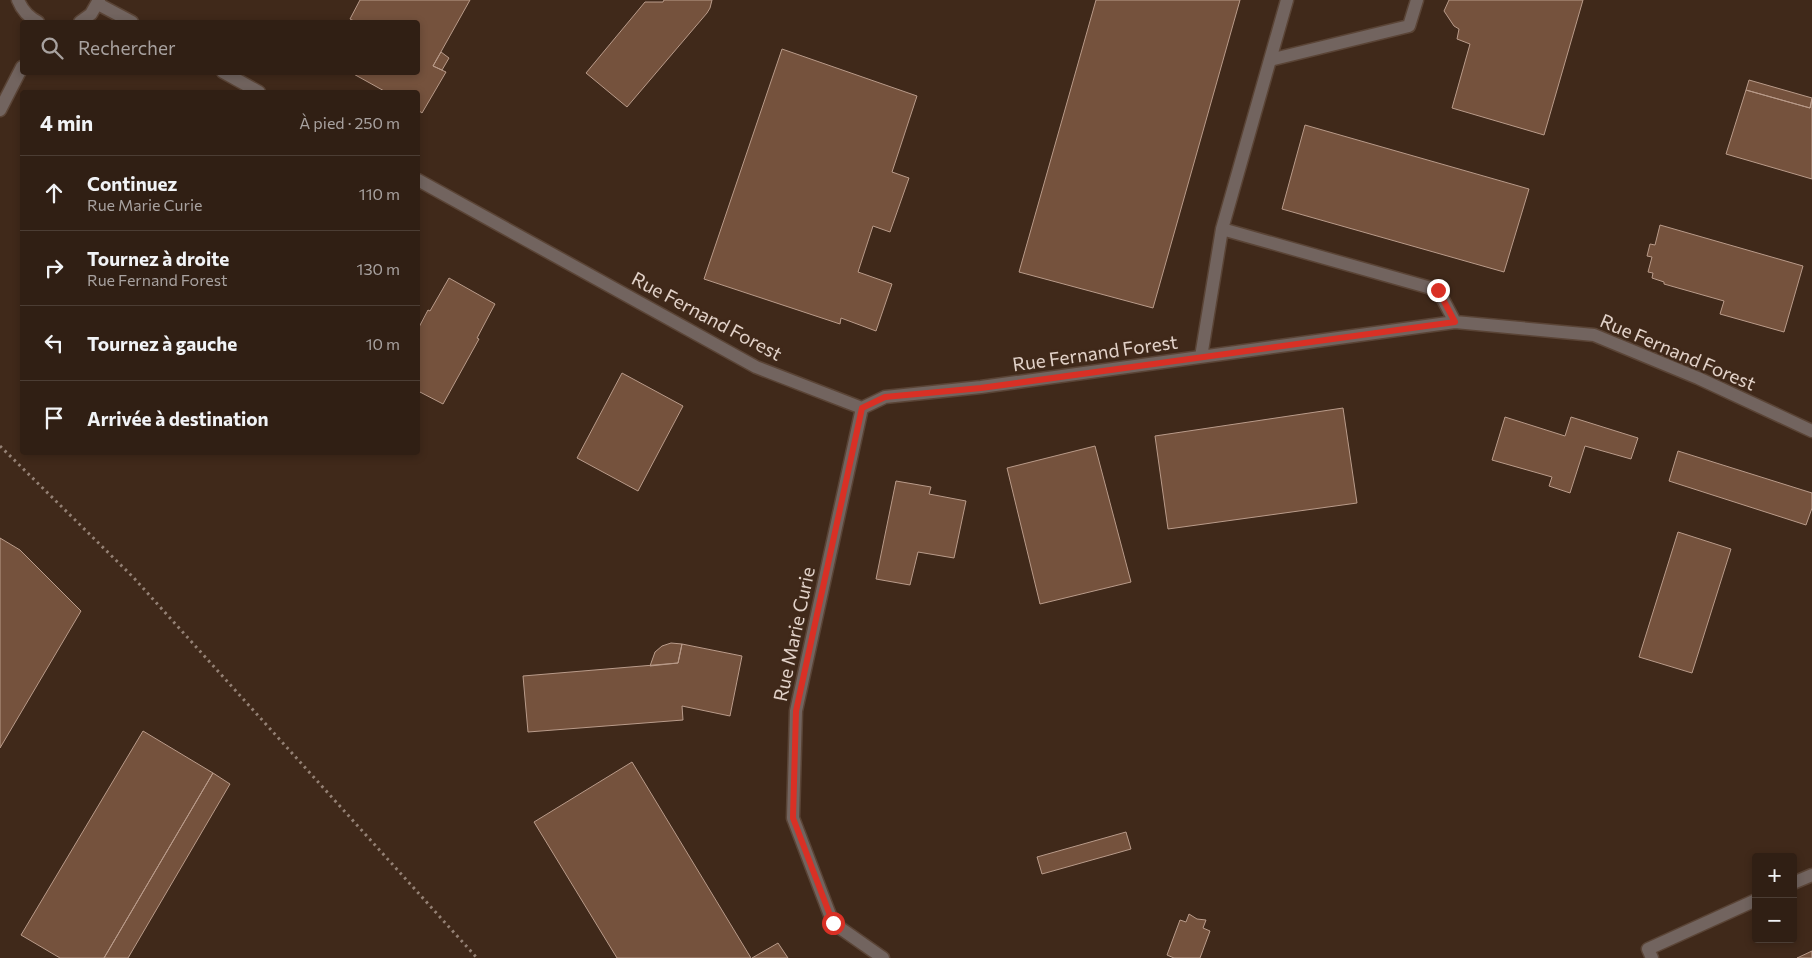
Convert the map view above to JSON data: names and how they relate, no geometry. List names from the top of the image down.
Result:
{
  "streets": {
    "street": ["Rue Fernand Forest", "Rue Marie Curie"]
  },
  "crossings": [
    ["Rue Fernand Forest", "Rue Marie Curie"]
  ],
  "page": {
    "search": "Rechercher",
    "heading": ["4 min", "À pied · 250 m"],
    "list": [
      ["Continuez", "Rue Marie Curie", "110 m"],
      ["Tournez à droite", "Rue Fernand Forest", "130 m"],
      ["Tournez à gauche", "10 m"],
      "Arrivée à destination"
    ],
    "map_buttons": ["+", "−"]
  }
}
